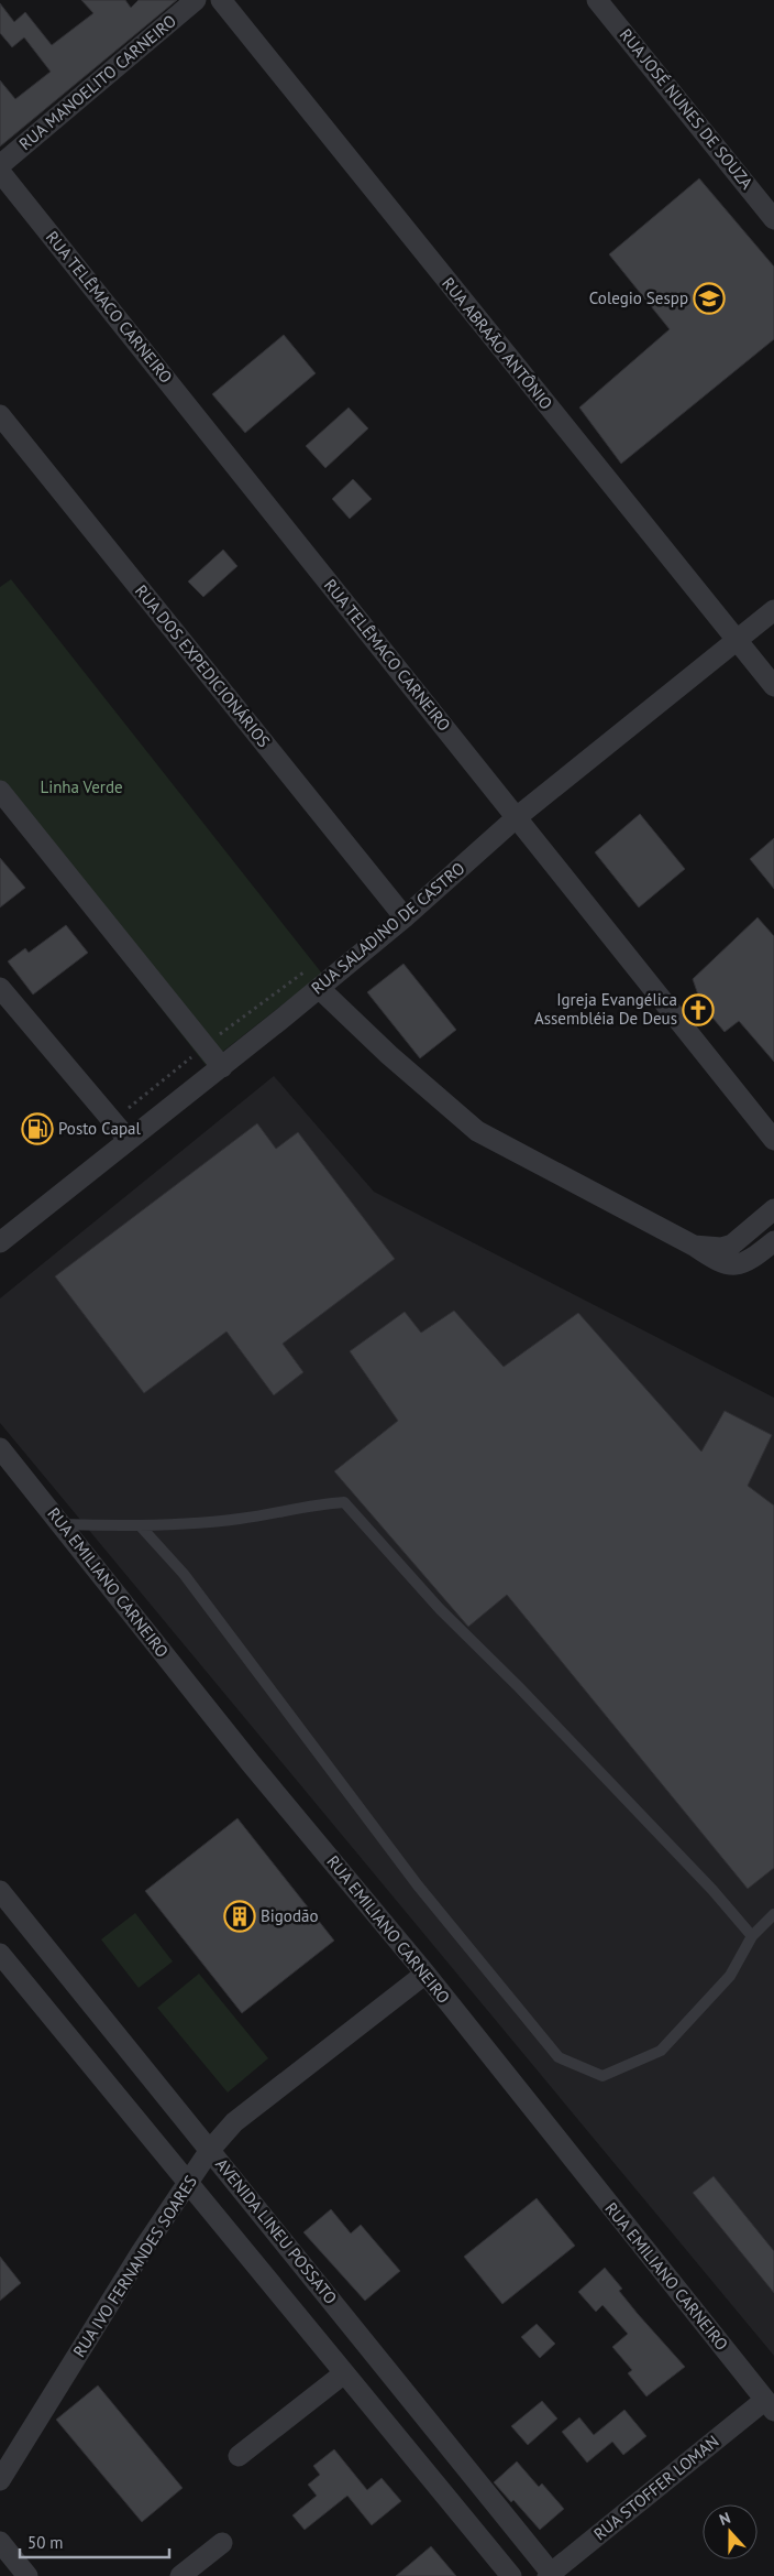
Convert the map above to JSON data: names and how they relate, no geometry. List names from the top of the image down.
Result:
{
  "streets": {
    "street": [
      "RUA MANOELITO CARNEIRO",
      "RUA JOSÉ NUNES DE SOUZA",
      "RUA TELÊMACO CARNEIRO",
      "RUA ABRAÃO ANTÔNIO",
      "RUA DOS EXPEDICIONÁRIOS",
      "RUA SALADINO DE CASTRO",
      "RUA EMILIANO CARNEIRO",
      "AVENIDA LINEU POSSATO",
      "RUA IVO FERNANDES SOARES",
      "RUA STOFFER LOMAN"
    ]
  },
  "crossings": [
    ["RUA TELÊMACO CARNEIRO", "RUA SALADINO DE CASTRO"],
    ["RUA ABRAÃO ANTÔNIO", "RUA SALADINO DE CASTRO"],
    ["RUA DOS EXPEDICIONÁRIOS", "RUA SALADINO DE CASTRO"],
    ["RUA EMILIANO CARNEIRO", "RUA IVO FERNANDES SOARES"],
    ["RUA EMILIANO CARNEIRO", "RUA STOFFER LOMAN"],
    ["AVENIDA LINEU POSSATO", "RUA IVO FERNANDES SOARES"],
    ["AVENIDA LINEU POSSATO", "RUA STOFFER LOMAN"]
  ],
  "parks": ["Linha Verde"],
  "places": {
    "school or university": ["Colegio Sespp"],
    "church": ["Igreja Evangélica Assembléia De Deus"],
    "fuel station": ["Posto Capal"],
    "building": ["Bigodão"]
  },
  "scale_bar": "50 m",
  "north": "top"
}
